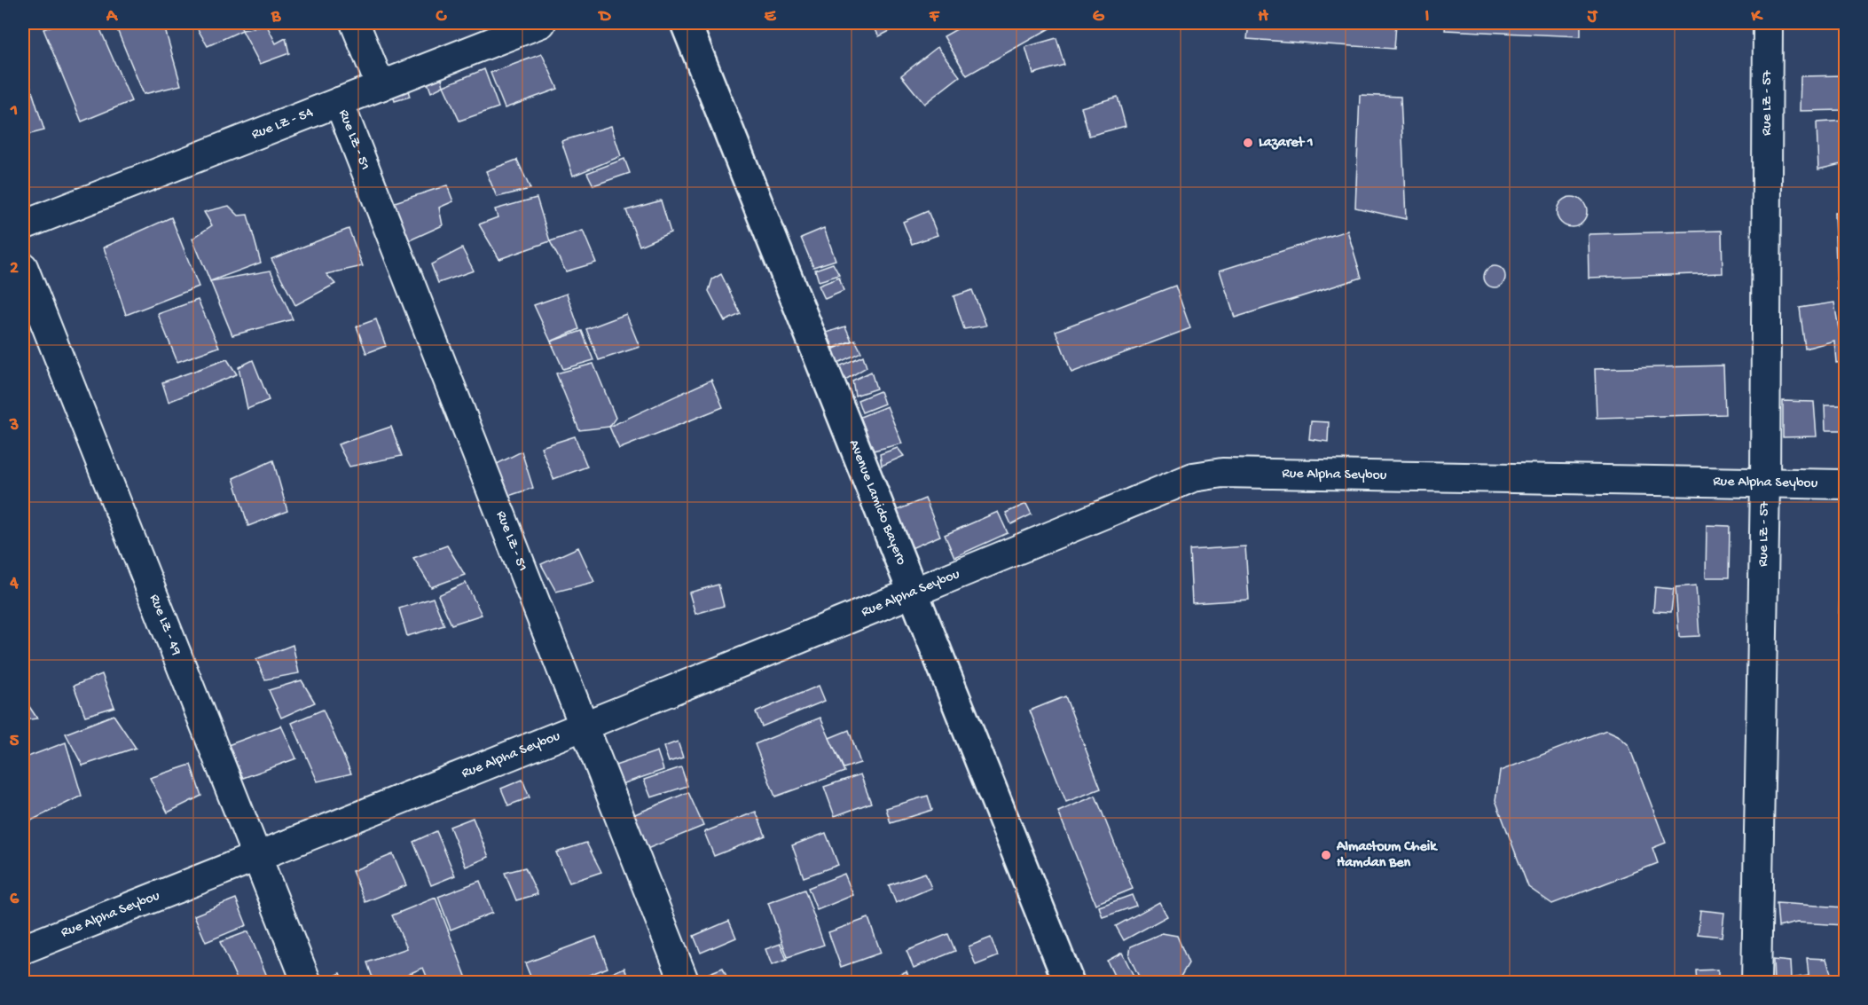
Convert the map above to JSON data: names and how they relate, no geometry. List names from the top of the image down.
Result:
{
  "streets": {
    "street": [
      "Rue LZ - 57",
      "Rue LZ - 54",
      "Rue LZ - 51",
      "Rue Alpha Seybou",
      "Avenue Lamido Bayero",
      "Rue LZ - 49"
    ]
  },
  "crossings": [
    ["Rue LZ - 57", "Rue Alpha Seybou"],
    ["Rue LZ - 54", "Rue LZ - 51"],
    ["Rue LZ - 51", "Rue Alpha Seybou"],
    ["Rue Alpha Seybou", "Avenue Lamido Bayero"],
    ["Rue Alpha Seybou", "Rue LZ - 49"]
  ],
  "places": ["Lazaret 1", "Almactoum Cheik Hamdan Ben"],
  "grid": {
    "columns": [
      "A",
      "B",
      "C",
      "D",
      "E",
      "F",
      "G",
      "H",
      "I",
      "J",
      "K"
    ],
    "rows": [
      "1",
      "2",
      "3",
      "4",
      "5",
      "6"
    ]
  }
}
